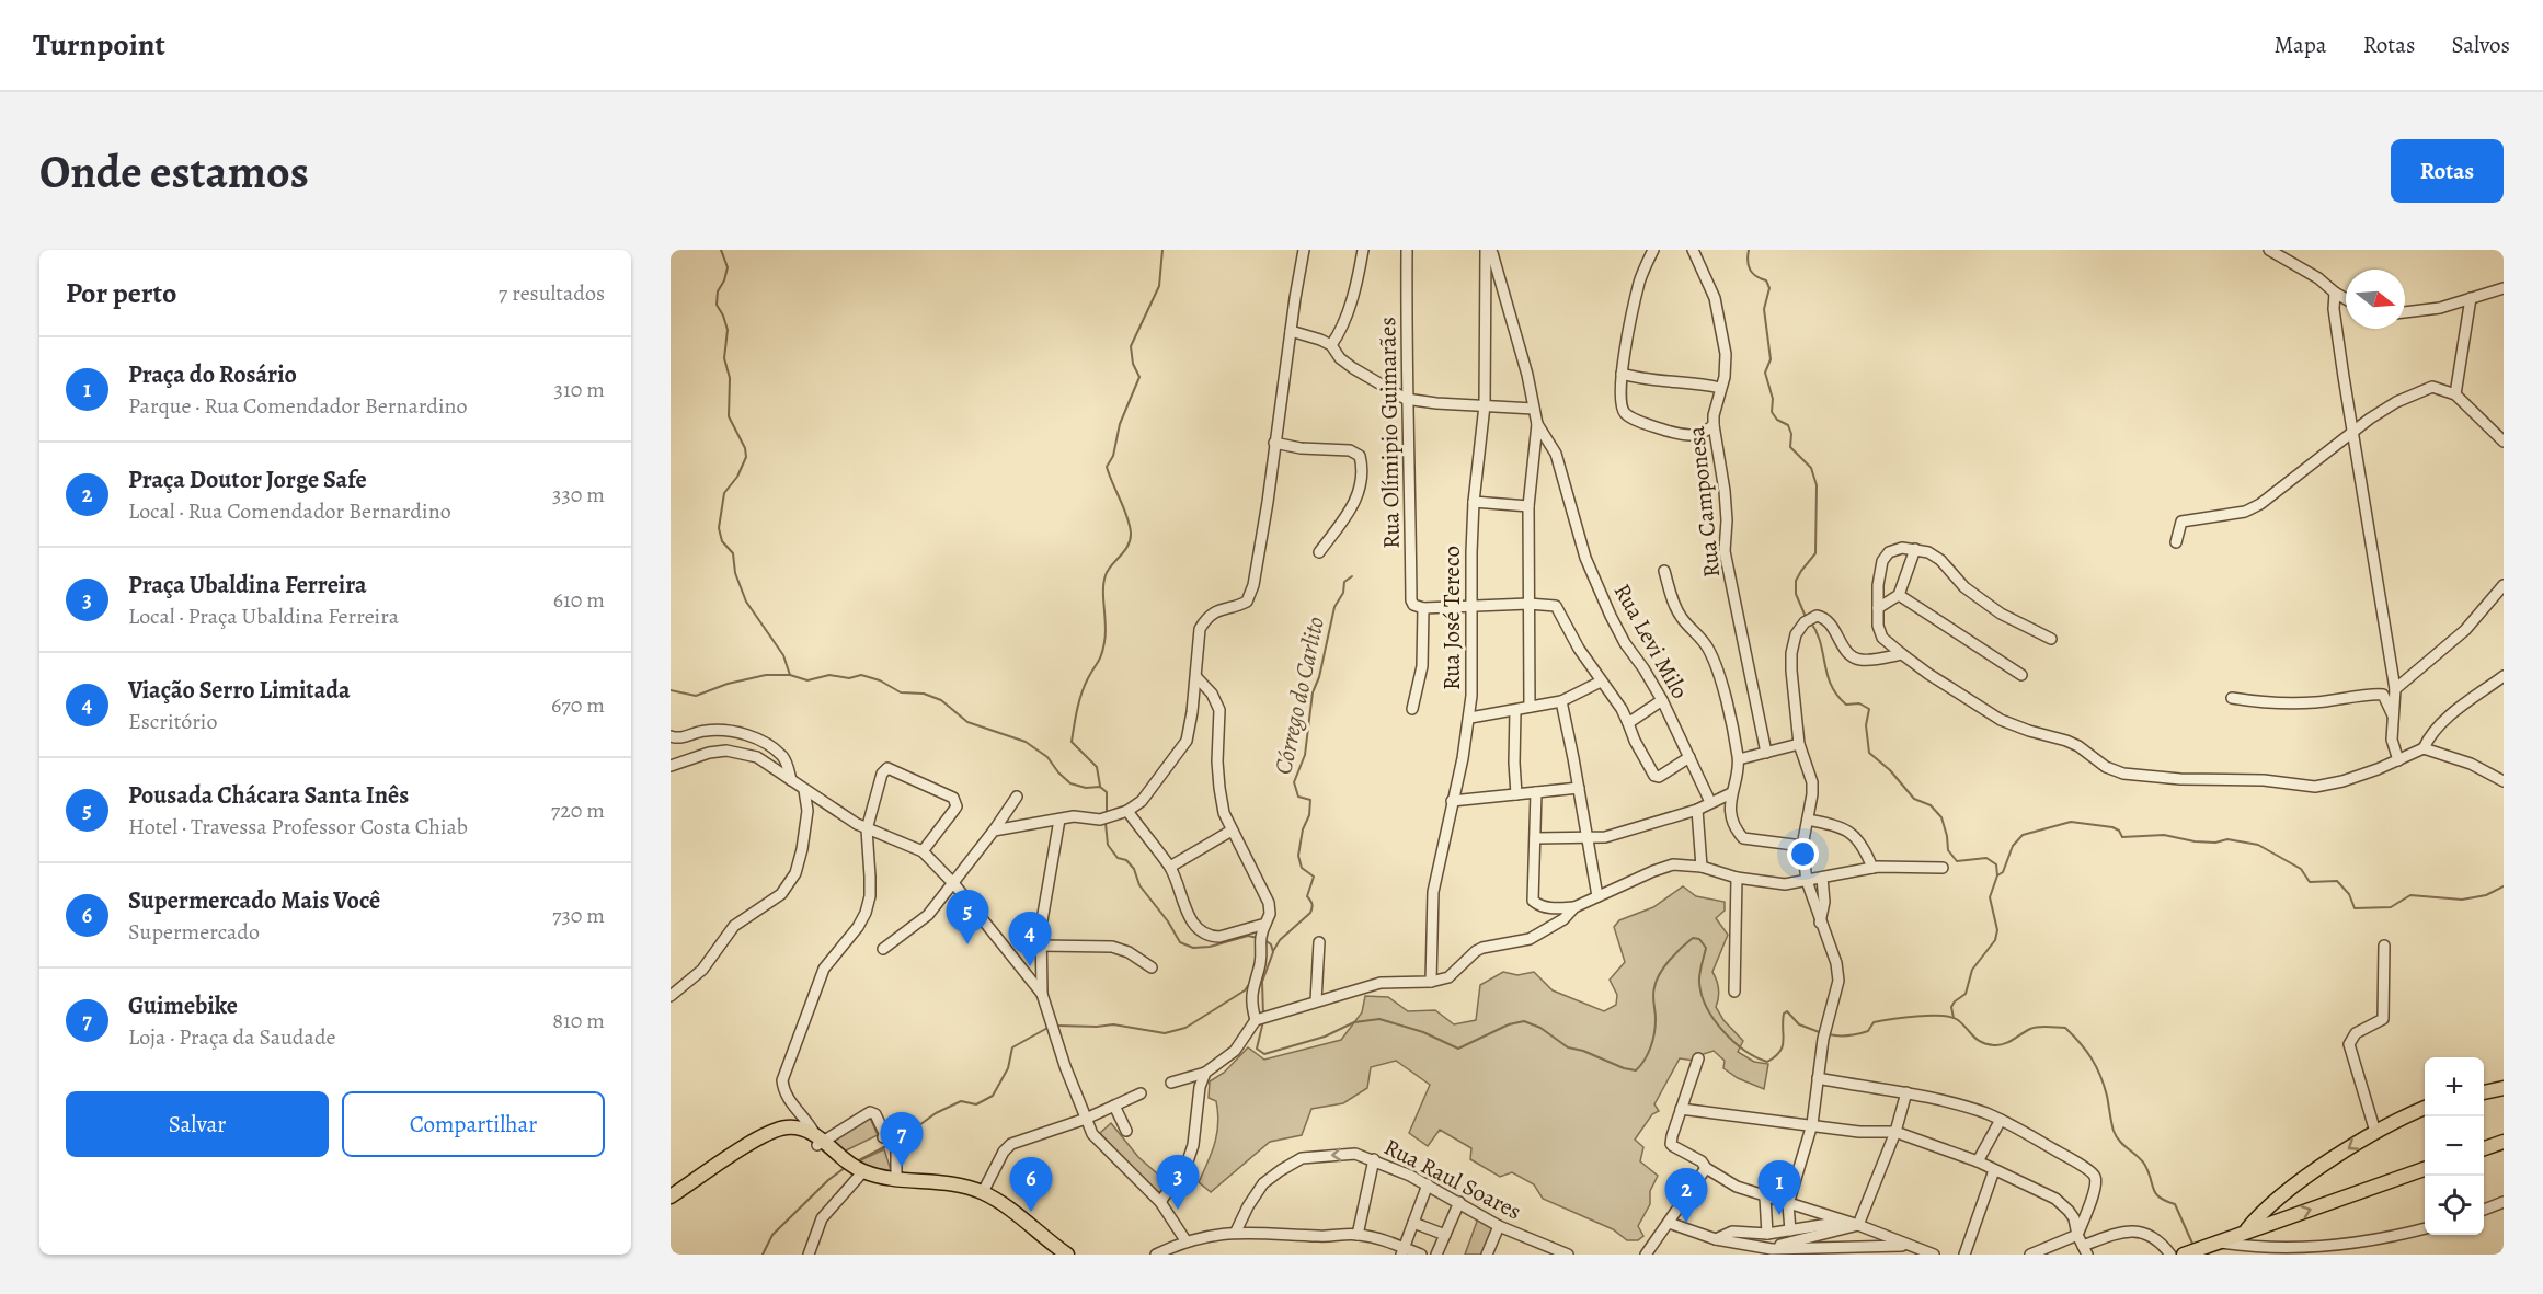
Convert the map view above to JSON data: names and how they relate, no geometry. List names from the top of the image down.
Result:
{
  "streets": {
    "street": [
      "Rua Olímipio Guimarães",
      "Rua Camponesa",
      "Rua José Tereco",
      "Rua Levi Milo",
      "Rua Raul Soares"
    ]
  },
  "one_way": ["Rua Raul Soares"],
  "water": ["Córrego do Carlito"],
  "north": "right",
  "page": {
    "header": "Turnpoint",
    "nav": ["Mapa", "Rotas", "Salvos"],
    "buttons": [
      "Rotas",
      ["Salvar", "Compartilhar"]
    ],
    "title": "Onde estamos",
    "heading": ["Por perto", "7 resultados"],
    "list": [
      {
        "mark": "1",
        "name": "Praça do Rosário",
        "note": "Parque · Rua Comendador Bernardino",
        "value": "310 m"
      },
      {
        "mark": "2",
        "name": "Praça Doutor Jorge Safe",
        "note": "Local · Rua Comendador Bernardino",
        "value": "330 m"
      },
      {
        "mark": "3",
        "name": "Praça Ubaldina Ferreira",
        "note": "Local · Praça Ubaldina Ferreira",
        "value": "610 m"
      },
      {
        "mark": "4",
        "name": "Viação Serro Limitada",
        "note": "Escritório",
        "value": "670 m"
      },
      {
        "mark": "5",
        "name": "Pousada Chácara Santa Inês",
        "note": "Hotel · Travessa Professor Costa Chiab",
        "value": "720 m"
      },
      {
        "mark": "6",
        "name": "Supermercado Mais Você",
        "note": "Supermercado",
        "value": "730 m"
      },
      {
        "mark": "7",
        "name": "Guimebike",
        "note": "Loja · Praça da Saudade",
        "value": "810 m"
      }
    ],
    "pins": [
      "5",
      "4",
      "7",
      "3",
      "6",
      "1",
      "2"
    ],
    "map_buttons": ["+", "−"]
  }
}
